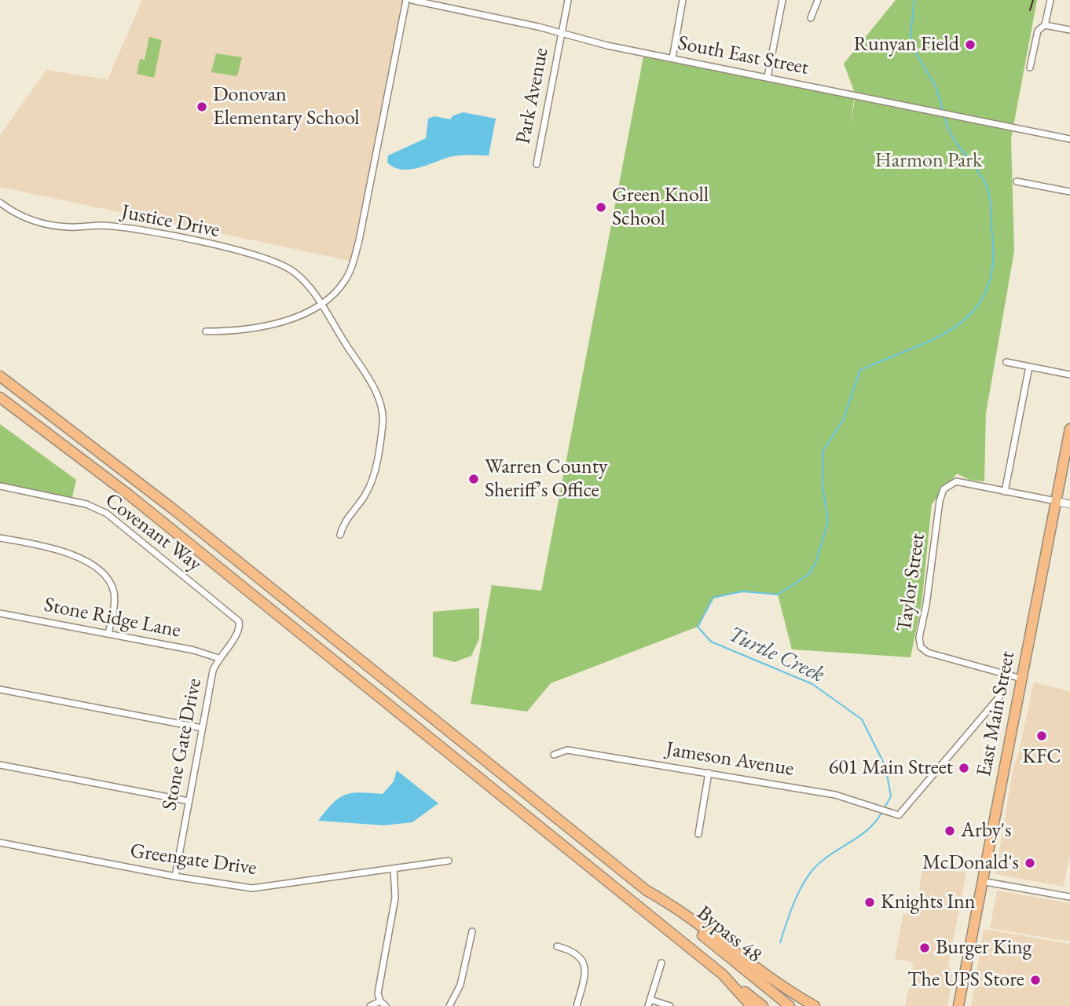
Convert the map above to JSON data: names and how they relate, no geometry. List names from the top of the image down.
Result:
{
  "streets": {
    "main road": ["East Main Street", "Bypass 48"],
    "street": [
      "South East Street",
      "Park Avenue",
      "Justice Drive",
      "Covenant Way",
      "Taylor Street",
      "Stone Ridge Lane",
      "Stone Gate Drive",
      "Jameson Avenue",
      "Greengate Drive"
    ]
  },
  "crossings": [
    ["South East Street", "Park Avenue"],
    ["Covenant Way", "Stone Gate Drive"],
    ["Taylor Street", "East Main Street"],
    ["Taylor Street", "Jameson Avenue"],
    ["Stone Ridge Lane", "Stone Gate Drive"],
    ["Stone Gate Drive", "Greengate Drive"]
  ],
  "water": ["Turtle Creek"],
  "parks": ["Harmon Park"],
  "places": [
    "Runyan Field",
    "Donovan Elementary School",
    "Green Knoll School",
    "Warren County Sheriff’s Office",
    "KFC",
    "601 Main Street",
    "Arby's",
    "McDonald's",
    "Knights Inn",
    "Burger King",
    "The UPS Store"
  ]
}
